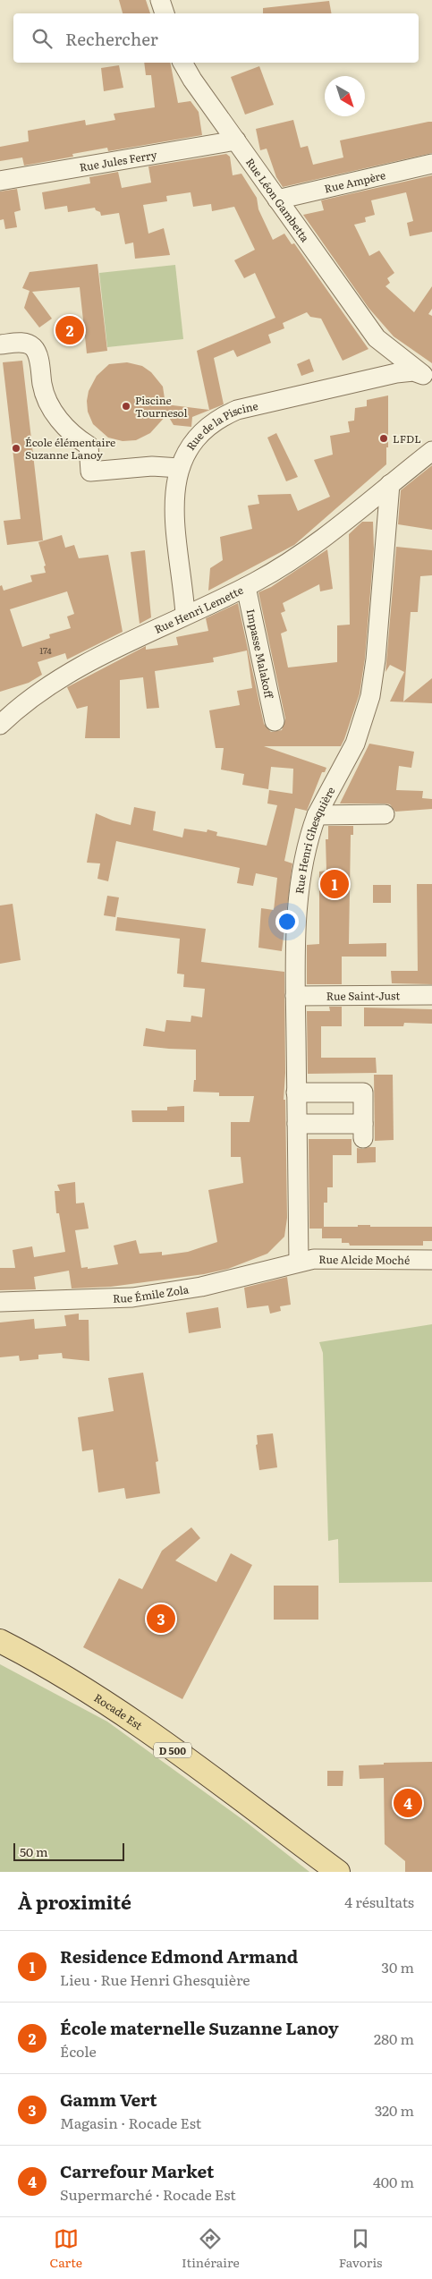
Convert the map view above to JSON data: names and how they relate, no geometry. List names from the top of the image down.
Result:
{
  "streets": {
    "main road": ["Rocade Est", "D 500"],
    "street": [
      "Rue Jules Ferry",
      "Rue Ampère",
      "Rue Léon Gambetta",
      "Rue de la Piscine",
      "Rue Henri Lemette",
      "Impasse Malakoff",
      "Rue Henri Ghesquière",
      "Rue Saint-Just",
      "Rue Alcide Moché",
      "Rue Émile Zola"
    ]
  },
  "crossings": [
    ["Rue Jules Ferry", "Rue Léon Gambetta"],
    ["Rue Ampère", "Rue Léon Gambetta"],
    ["Rue Léon Gambetta", "Rue de la Piscine"],
    ["Rue de la Piscine", "Rue Henri Lemette"],
    ["Rue Henri Lemette", "Impasse Malakoff"],
    ["Rue Henri Lemette", "Rue Henri Ghesquière"],
    ["Rue Henri Ghesquière", "Rue Saint-Just"],
    ["Rue Henri Ghesquière", "Rue Alcide Moché"],
    ["Rue Henri Ghesquière", "Rue Émile Zola"],
    ["Rue Alcide Moché", "Rue Émile Zola"]
  ],
  "places": ["Piscine Tournesol", "LFDL", "École élémentaire Suzanne Lanoy"],
  "house_numbers": ["174"],
  "scale_bar": "50 m",
  "north": "bottom right",
  "page": {
    "search": "Rechercher",
    "pins": [
      "2",
      "1",
      "3",
      "4"
    ],
    "scale": "50 m",
    "heading": ["À proximité", "4 résultats"],
    "list": [
      {
        "mark": "1",
        "name": "Residence Edmond Armand",
        "note": "Lieu · Rue Henri Ghesquière",
        "value": "30 m"
      },
      {
        "mark": "2",
        "name": "École maternelle Suzanne Lanoy",
        "note": "École",
        "value": "280 m"
      },
      {
        "mark": "3",
        "name": "Gamm Vert",
        "note": "Magasin · Rocade Est",
        "value": "320 m"
      },
      {
        "mark": "4",
        "name": "Carrefour Market",
        "note": "Supermarché · Rocade Est",
        "value": "400 m"
      }
    ],
    "nav": ["Carte", "Itinéraire", "Favoris"]
  }
}
